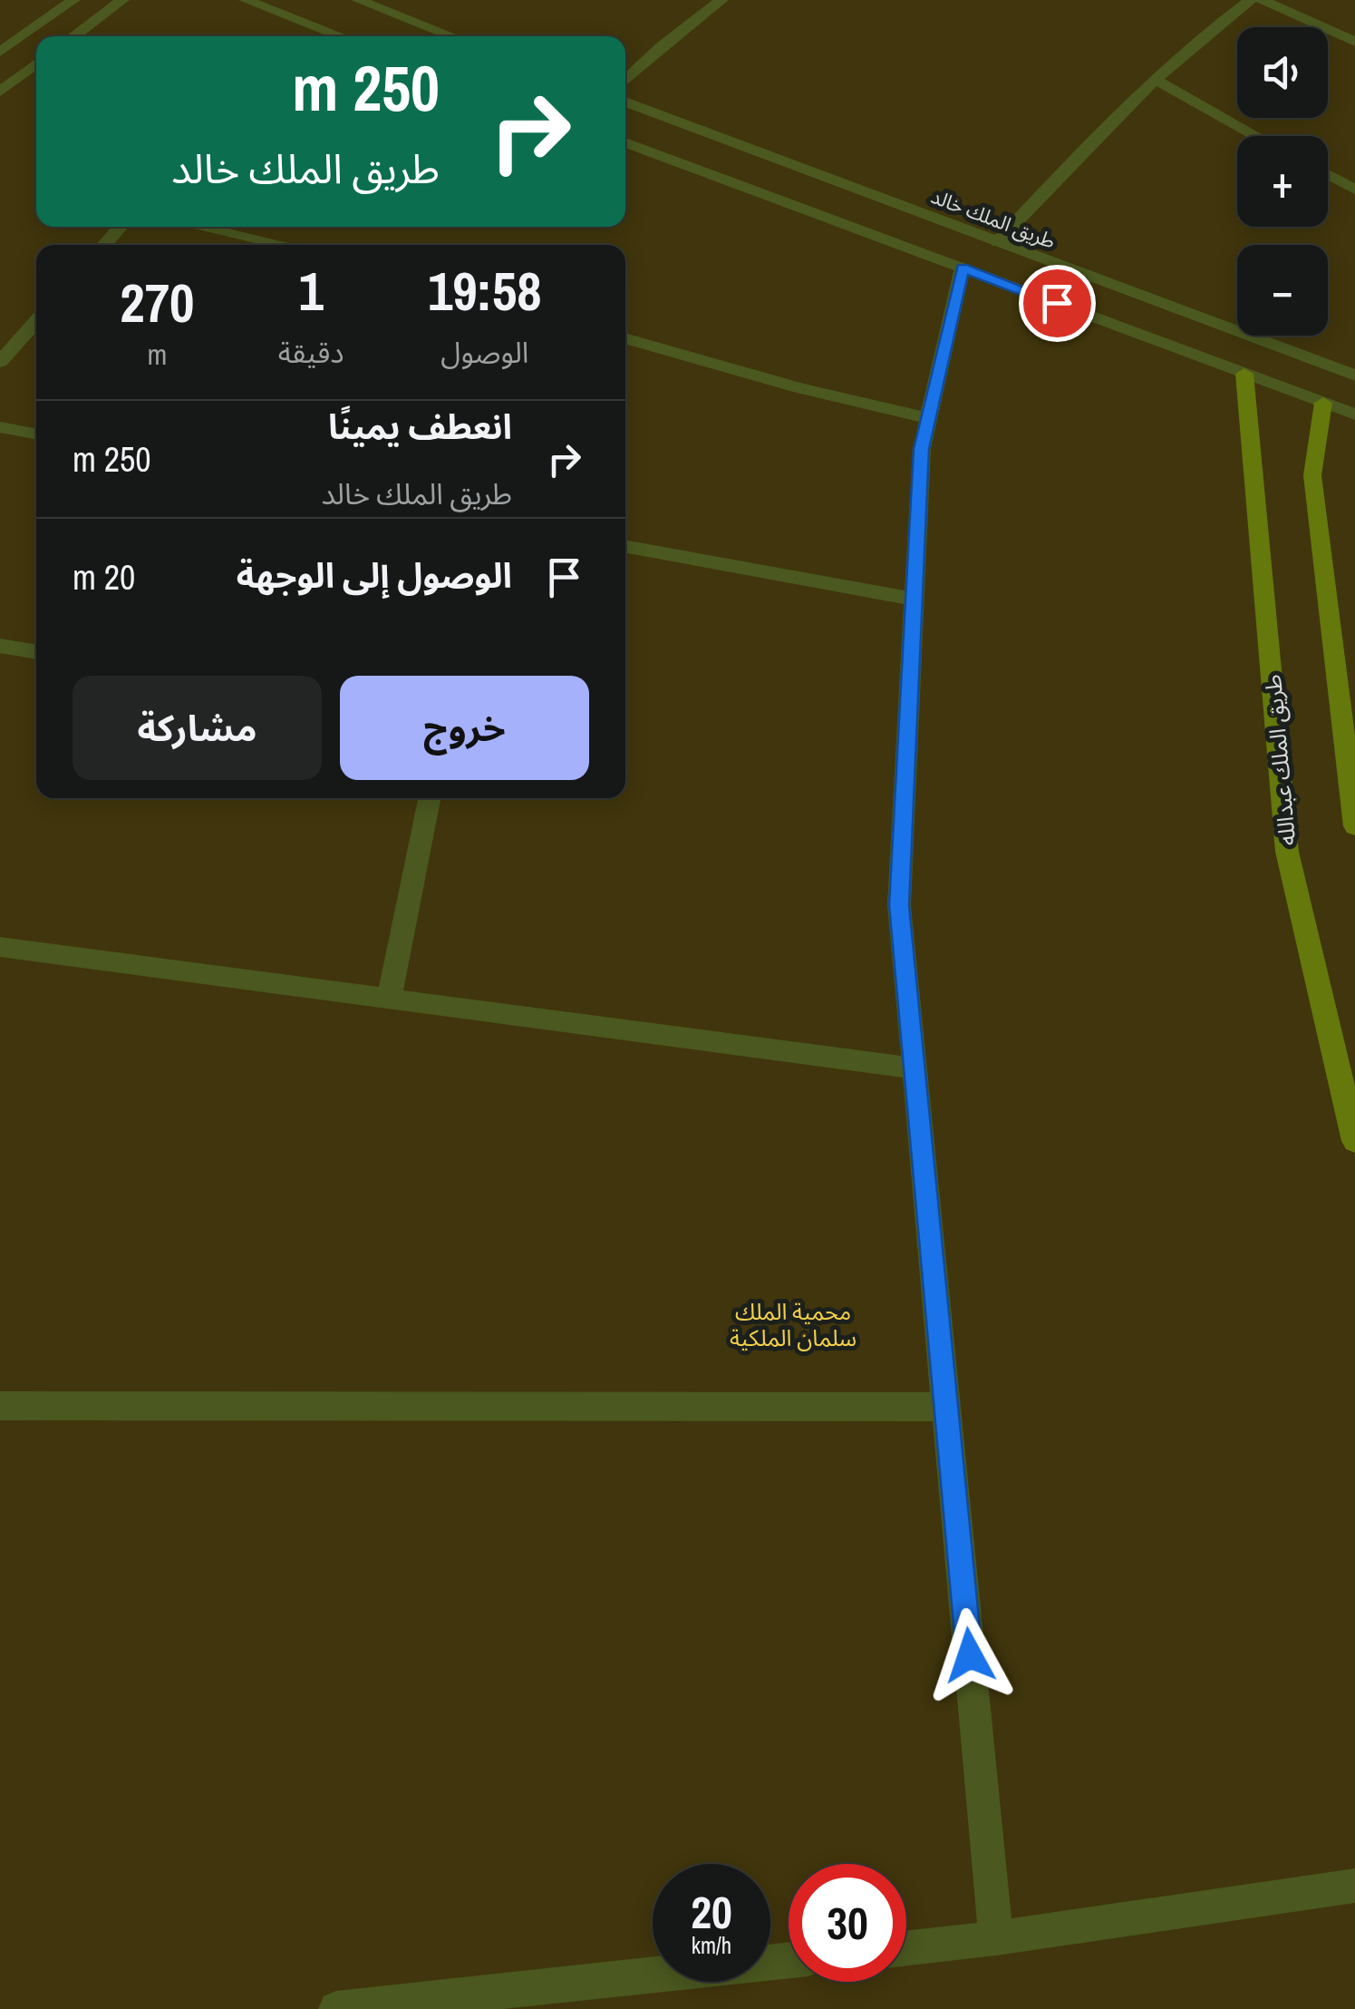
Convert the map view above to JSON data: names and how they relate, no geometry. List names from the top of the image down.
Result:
{
  "streets": {
    "main road": ["طريق الملك عبدالله"],
    "street": ["طريق الملك خالد"]
  },
  "parks": ["محمية الملك سلمان الملكية"],
  "page": {
    "map_buttons": ["+", "−"],
    "turn": ["250 m", "طريق الملك خالد"],
    "eta": [
      "19:58",
      "الوصول",
      "1",
      "دقيقة",
      "270",
      "m"
    ],
    "list": [
      {
        "name": "انعطف يمينًا",
        "note": "طريق الملك خالد",
        "value": "250 m"
      },
      {
        "name": "الوصول إلى الوجهة",
        "value": "20 m"
      }
    ],
    "buttons": ["خروج", "مشاركة"],
    "speed": "20 km/h",
    "limit": "30"
  }
}
